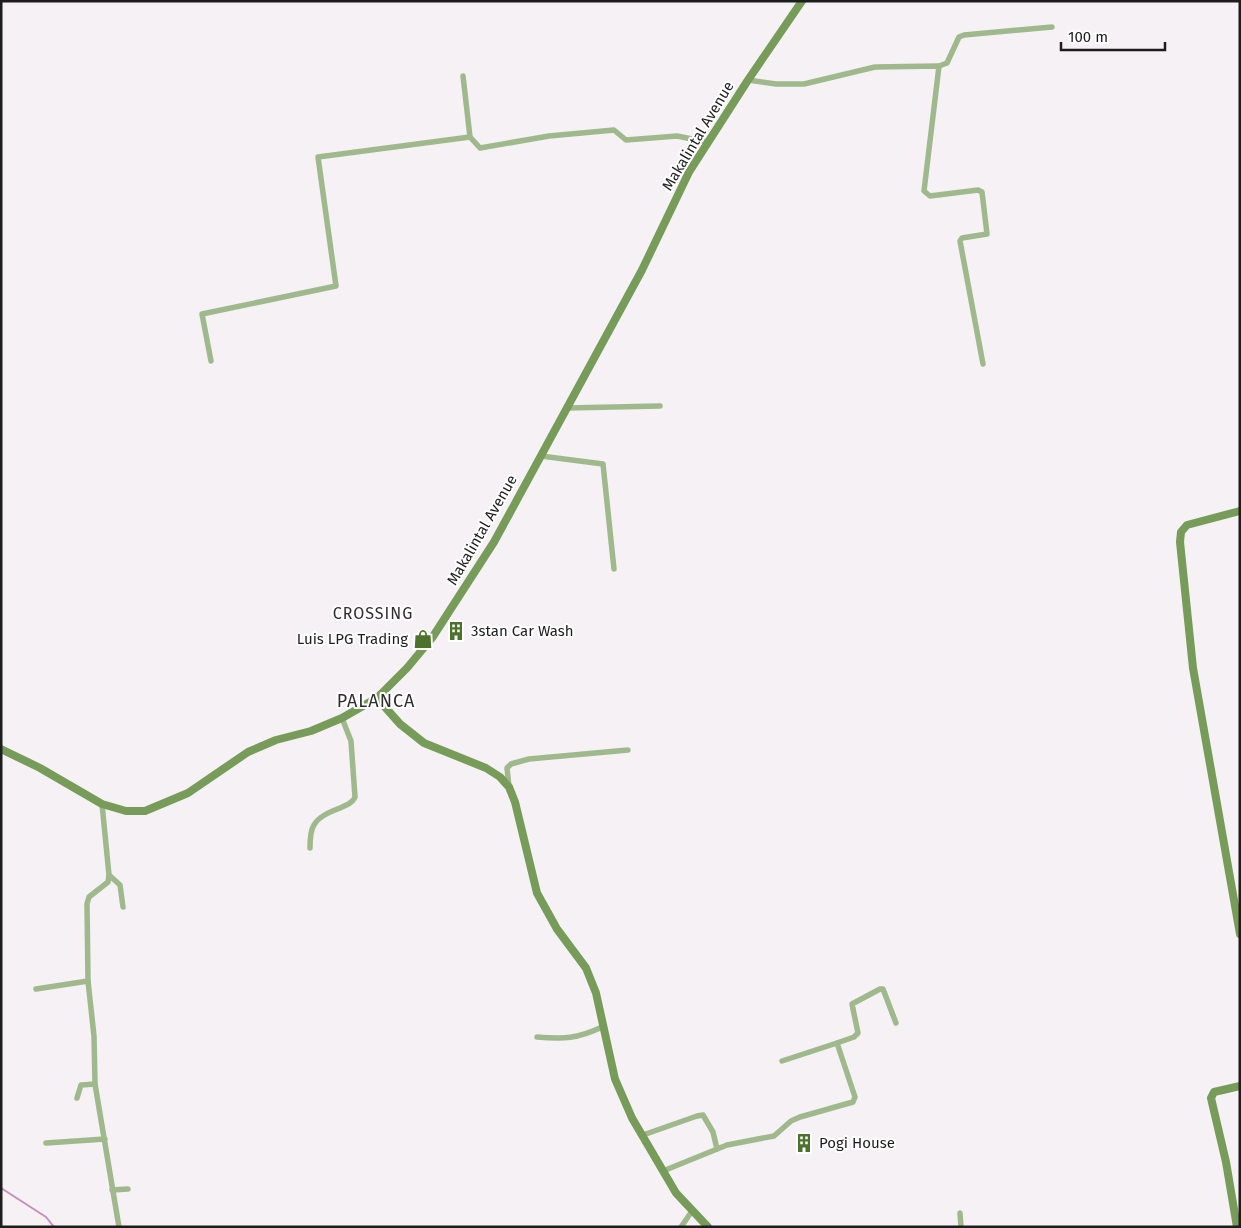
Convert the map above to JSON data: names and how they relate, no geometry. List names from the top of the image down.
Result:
{
  "streets": {
    "street": ["Makalintal Avenue"]
  },
  "districts": ["CROSSING", "PALANCA"],
  "places": {
    "building": ["3stan Car Wash", "Pogi House"],
    "shop": ["Luis LPG Trading"]
  },
  "scale_bar": "100 m"
}
